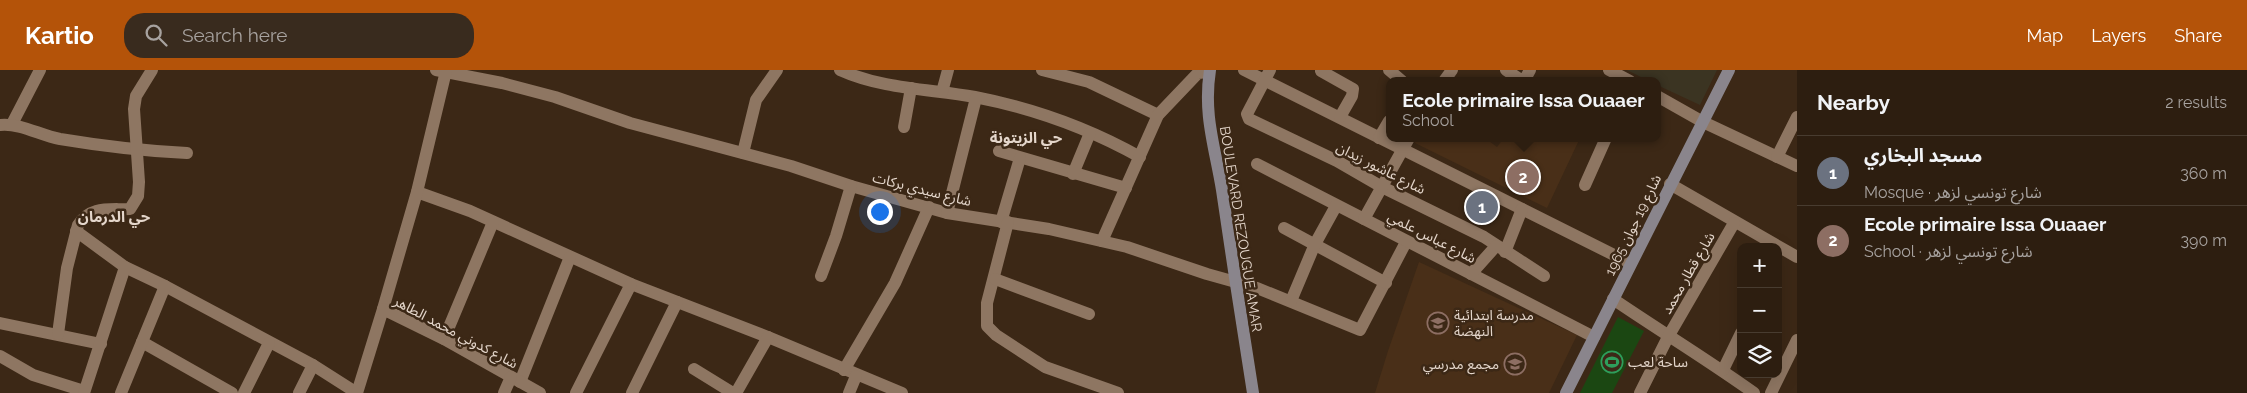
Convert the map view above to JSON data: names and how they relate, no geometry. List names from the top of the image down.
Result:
{
  "streets": {
    "street": [
      "شارع عاشور زيدان",
      "شارع سيدي بركات",
      "شارع 19 جوان 1965",
      "BOULEVARD REZOUGUE AMAR",
      "شارع عباس علمي",
      "شارع قطار محمد",
      "شارع كدوني محمد الطاهر"
    ]
  },
  "crossings": [
    ["شارع سيدي بركات", "BOULEVARD REZOUGUE AMAR"],
    ["شارع سيدي بركات", "شارع عباس علمي"],
    ["شارع 19 جوان 1965", "شارع عباس علمي"]
  ],
  "districts": ["حي الزيتونة", "حي الدرمان"],
  "places": {
    "school or university": ["مدرسة ابتدائية النهضة", "مجمع مدرسي"],
    "sports": ["ساحة لعب"]
  },
  "page": {
    "header": "Kartio",
    "search": "Search here",
    "nav": ["Map", "Layers", "Share"],
    "heading": ["Nearby", "2 results"],
    "popup": ["Ecole primaire Issa Ouaaer", "School"],
    "list": [
      {
        "mark": "1",
        "name": "مسجد البخاري",
        "note": "Mosque · شارع تونسي لزهر",
        "value": "360 m"
      },
      {
        "mark": "2",
        "name": "Ecole primaire Issa Ouaaer",
        "note": "School · شارع تونسي لزهر",
        "value": "390 m"
      }
    ],
    "pins": ["2", "1"],
    "map_buttons": ["+", "−"]
  }
}
